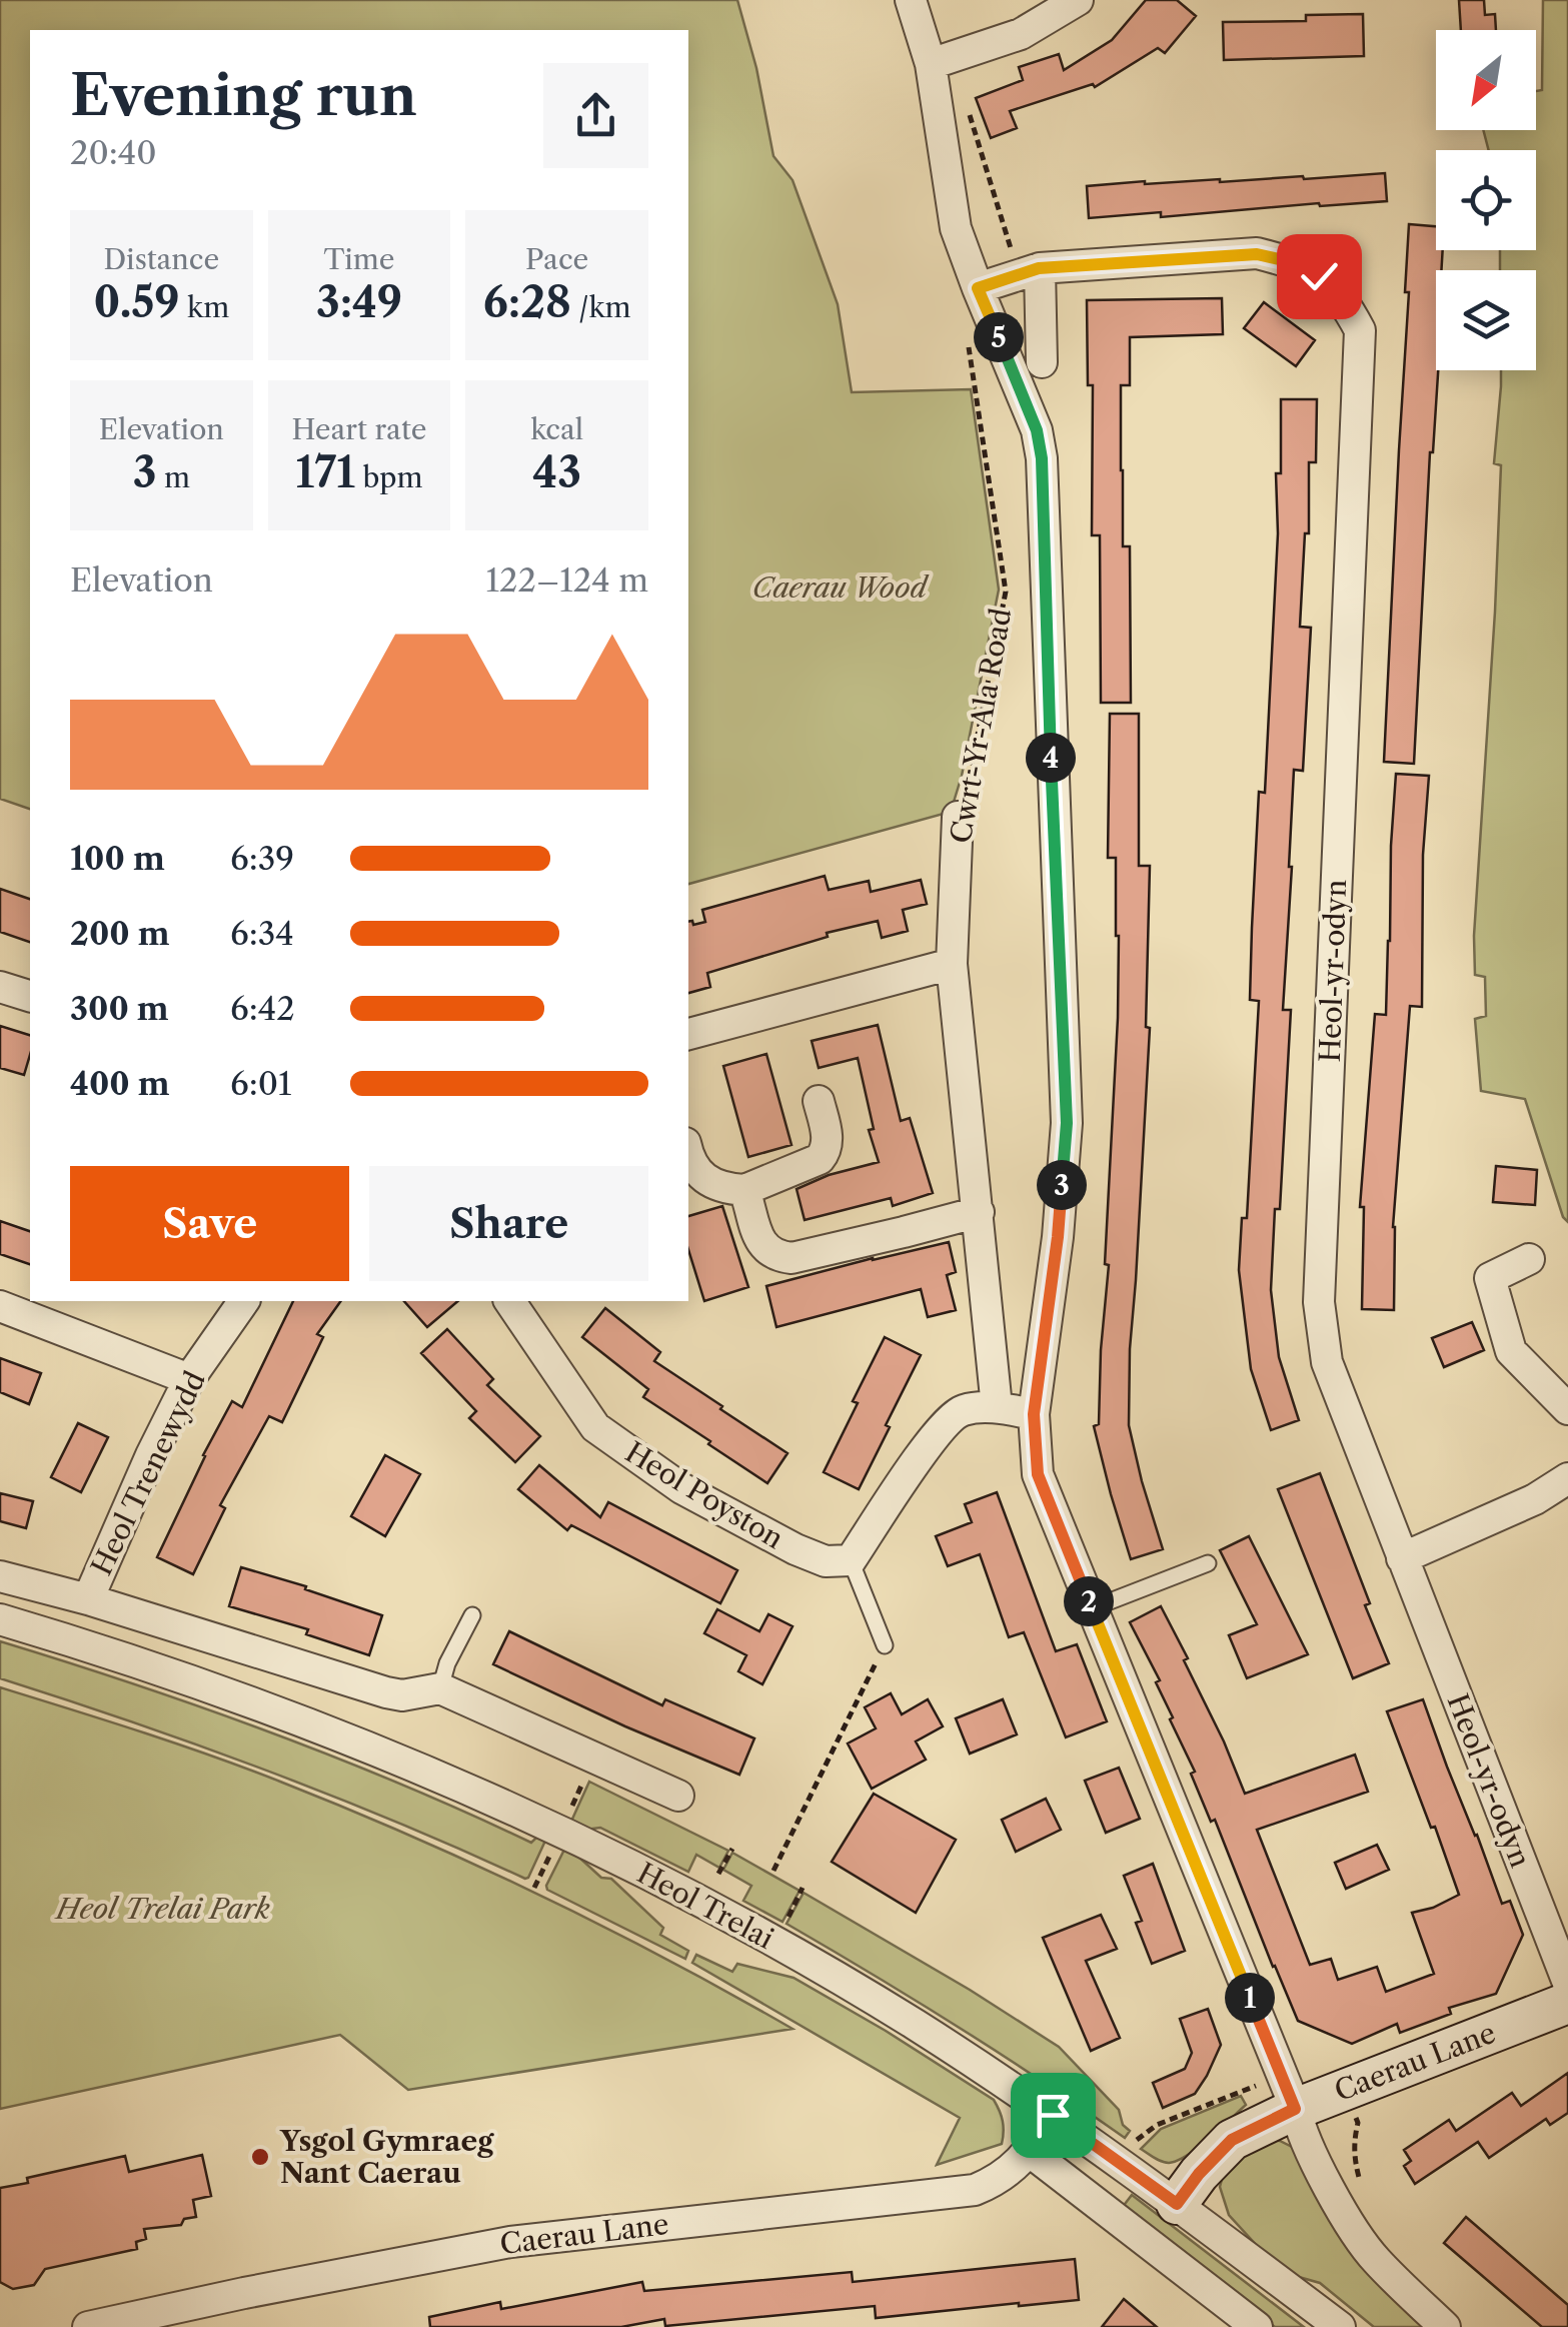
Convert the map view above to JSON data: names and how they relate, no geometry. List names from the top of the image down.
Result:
{
  "streets": {
    "street": [
      "Cwrt-Yr-Ala Road",
      "Heol-yr-odyn",
      "Heol Trenewydd",
      "Heol Poyston",
      "Heol Trelai",
      "Caerau Lane"
    ]
  },
  "crossings": [
    ["Cwrt-Yr-Ala Road", "Heol-yr-odyn"],
    ["Cwrt-Yr-Ala Road", "Caerau Lane"],
    ["Heol Trelai", "Caerau Lane"]
  ],
  "parks": ["Caerau Wood", "Heol Trelai Park"],
  "places": ["Ysgol Gymraeg Nant Caerau"],
  "north": "bottom left",
  "page": {
    "heading": ["Evening run", "20:40"],
    "stats": [
      ["Distance", "0.59 km"],
      ["Time", "3:49"],
      ["Pace", "6:28 /km"],
      ["Elevation", "3 m"],
      ["Heart rate", "171 bpm"],
      ["kcal", "43"]
    ],
    "pins": [
      "5",
      "4",
      "3",
      "2",
      "1"
    ],
    "chart": ["Elevation", "122–124 m"],
    "list": [
      {
        "name": "100 m",
        "note": "6:39"
      },
      {
        "name": "200 m",
        "note": "6:34"
      },
      {
        "name": "300 m",
        "note": "6:42"
      },
      {
        "name": "400 m",
        "note": "6:01"
      }
    ],
    "buttons": ["Save", "Share"]
  }
}
